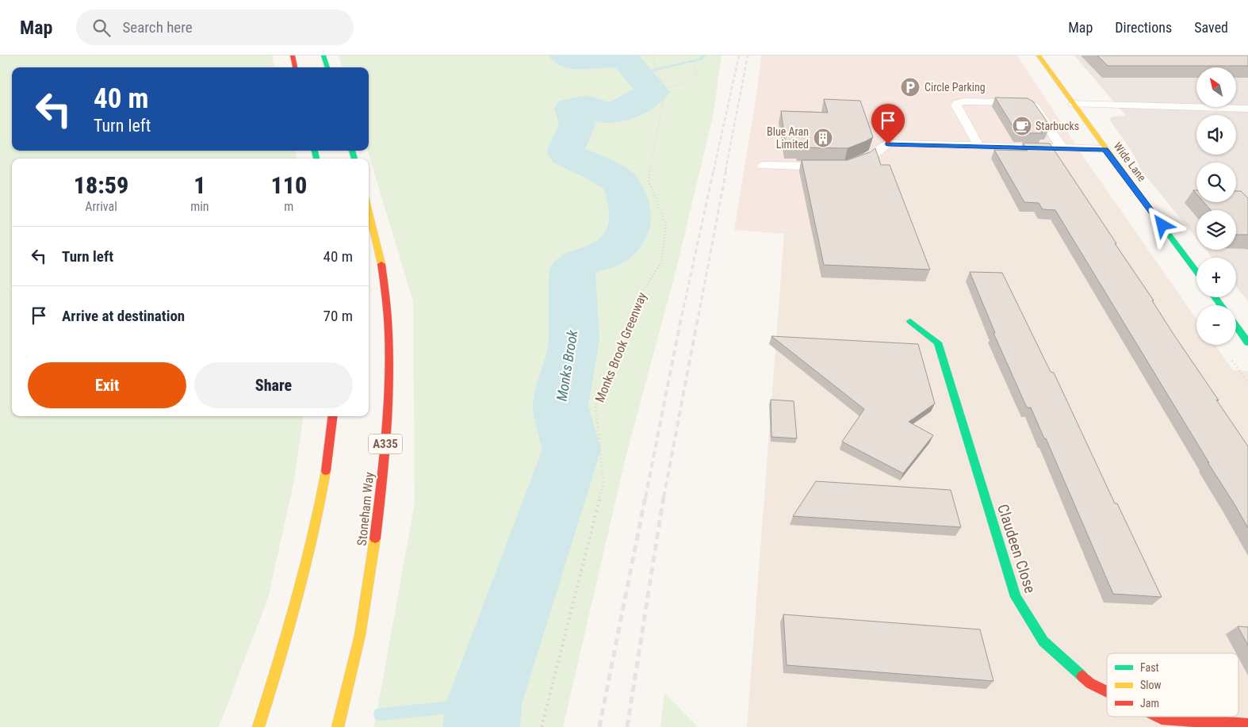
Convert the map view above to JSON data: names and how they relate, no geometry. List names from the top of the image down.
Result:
{
  "streets": {
    "street": [
      "Wide Lane",
      "A335",
      "Stoneham Way",
      "Claudeen Close"
    ],
    "path": ["Monks Brook Greenway"]
  },
  "water": ["Monks Brook"],
  "places": {
    "parking": ["Circle Parking"],
    "cafe": ["Starbucks"],
    "building": ["Blue Aran Limited"]
  },
  "legend": ["Fast", "Slow", "Jam"],
  "north": "top left",
  "page": {
    "header": "Map",
    "search": "Search here",
    "nav": ["Map", "Directions", "Saved"],
    "map_buttons": ["+", "−"],
    "turn": ["40 m", "Turn left"],
    "eta": [
      "18:59",
      "Arrival",
      "1",
      "min",
      "110",
      "m"
    ],
    "list": [
      {
        "name": "Turn left",
        "value": "40 m"
      },
      {
        "name": "Arrive at destination",
        "value": "70 m"
      }
    ],
    "buttons": ["Exit", "Share"]
  }
}
